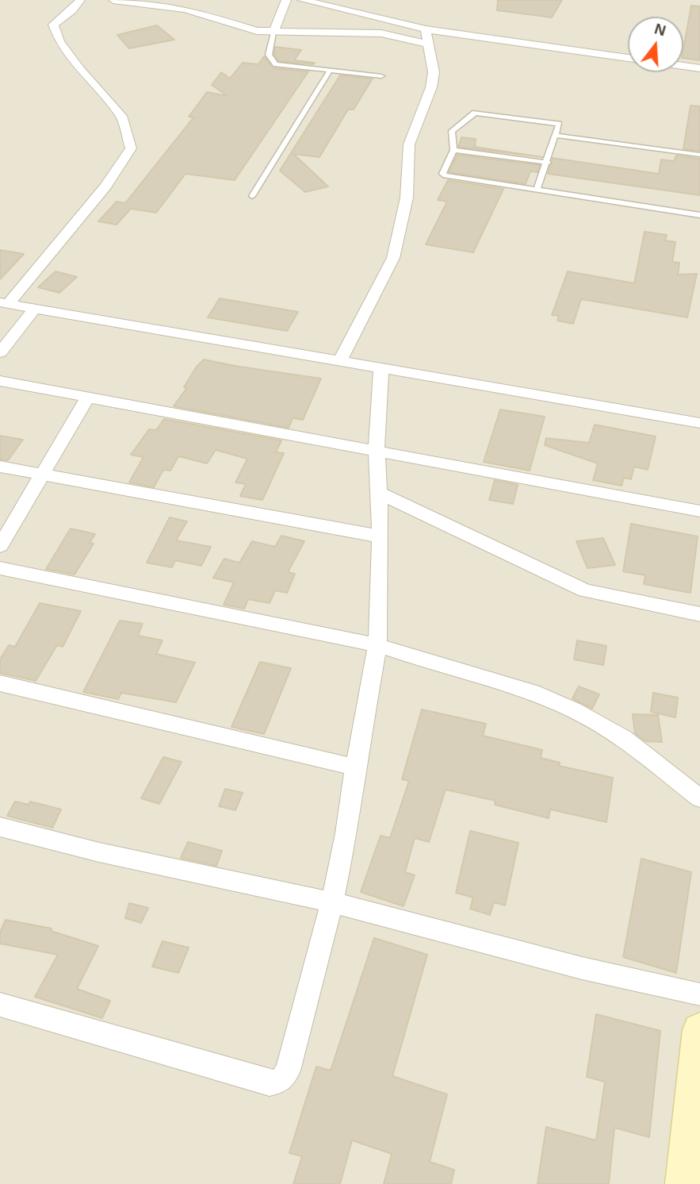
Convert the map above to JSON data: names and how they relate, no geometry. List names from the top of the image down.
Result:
{
  "north": "top"
}
